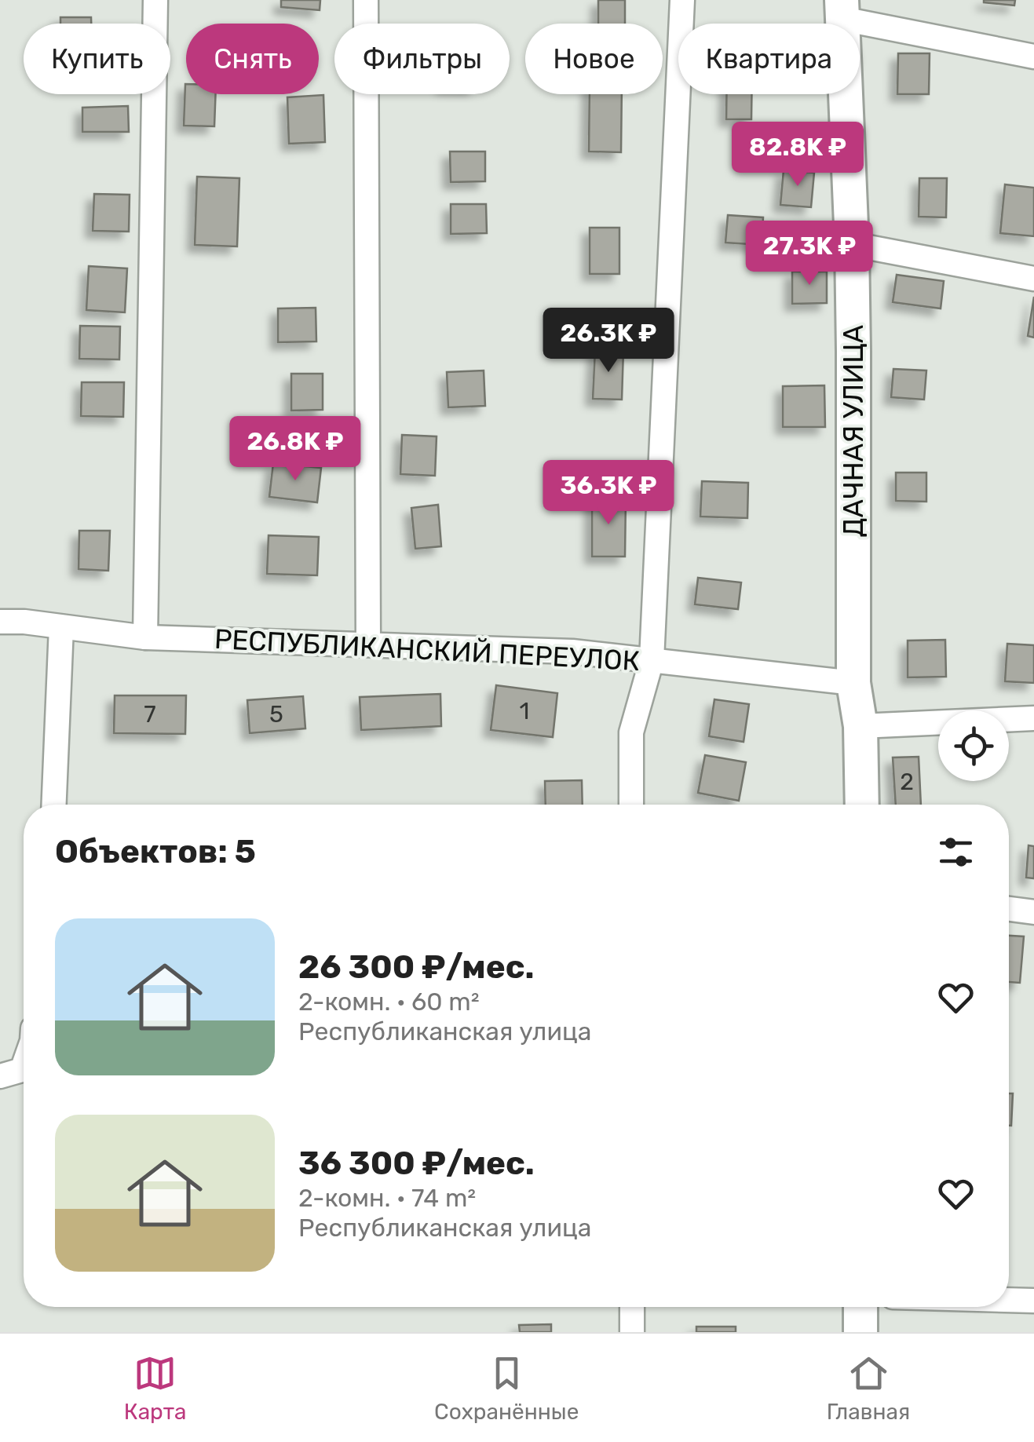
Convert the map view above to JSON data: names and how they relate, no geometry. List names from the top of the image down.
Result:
{
  "streets": {
    "street": ["ДАЧНАЯ УЛИЦА", "РЕСПУБЛИКАНСКИЙ ПЕРЕУЛОК"]
  },
  "crossings": [
    ["ДАЧНАЯ УЛИЦА", "РЕСПУБЛИКАНСКИЙ ПЕРЕУЛОК"]
  ],
  "house_numbers": [
    "1",
    "7",
    "5",
    "2"
  ],
  "page": {
    "chip": [
      "Купить",
      "Снять",
      "Фильтры",
      "Новое",
      "Квартира"
    ],
    "price": [
      "82.8K ₽",
      "27.3K ₽",
      "26.3K ₽",
      "26.8K ₽",
      "36.3K ₽"
    ],
    "heading": "Объектов: 5",
    "list": [
      {
        "name": "26 300 ₽/мес.",
        "note": "2-комн. · 60 m² · Республиканская улица"
      },
      {
        "name": "36 300 ₽/мес.",
        "note": "2-комн. · 74 m² · Республиканская улица"
      }
    ],
    "tabs": ["Карта", "Сохранённые", "Главная"]
  }
}
